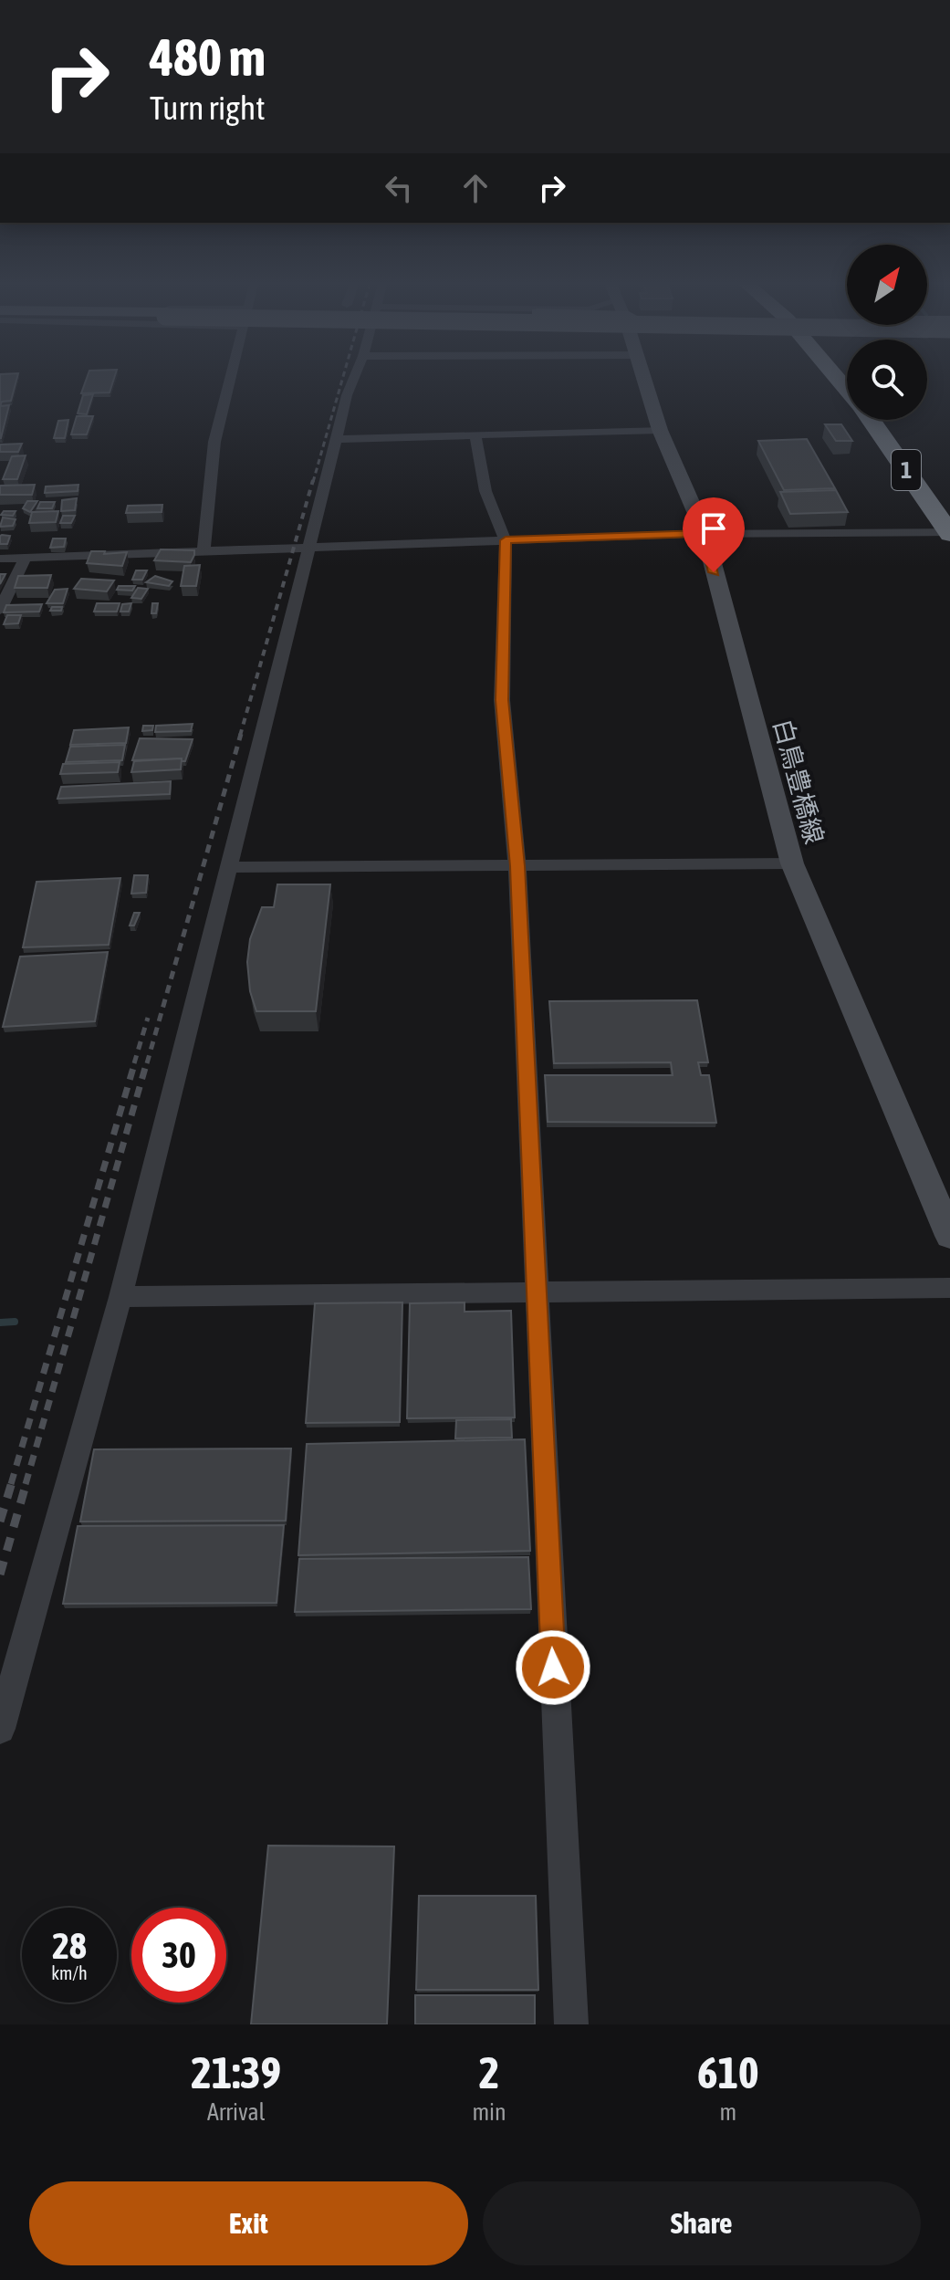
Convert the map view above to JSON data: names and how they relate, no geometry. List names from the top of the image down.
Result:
{
  "streets": {
    "highway": ["1"],
    "main road": ["白鳥豊橋線"]
  },
  "north": "top right",
  "page": {
    "turn": ["480 m", "Turn right"],
    "speed": "28 km/h",
    "limit": "30",
    "eta": [
      "21:39",
      "Arrival",
      "2",
      "min",
      "610",
      "m"
    ],
    "buttons": ["Exit", "Share"]
  }
}
